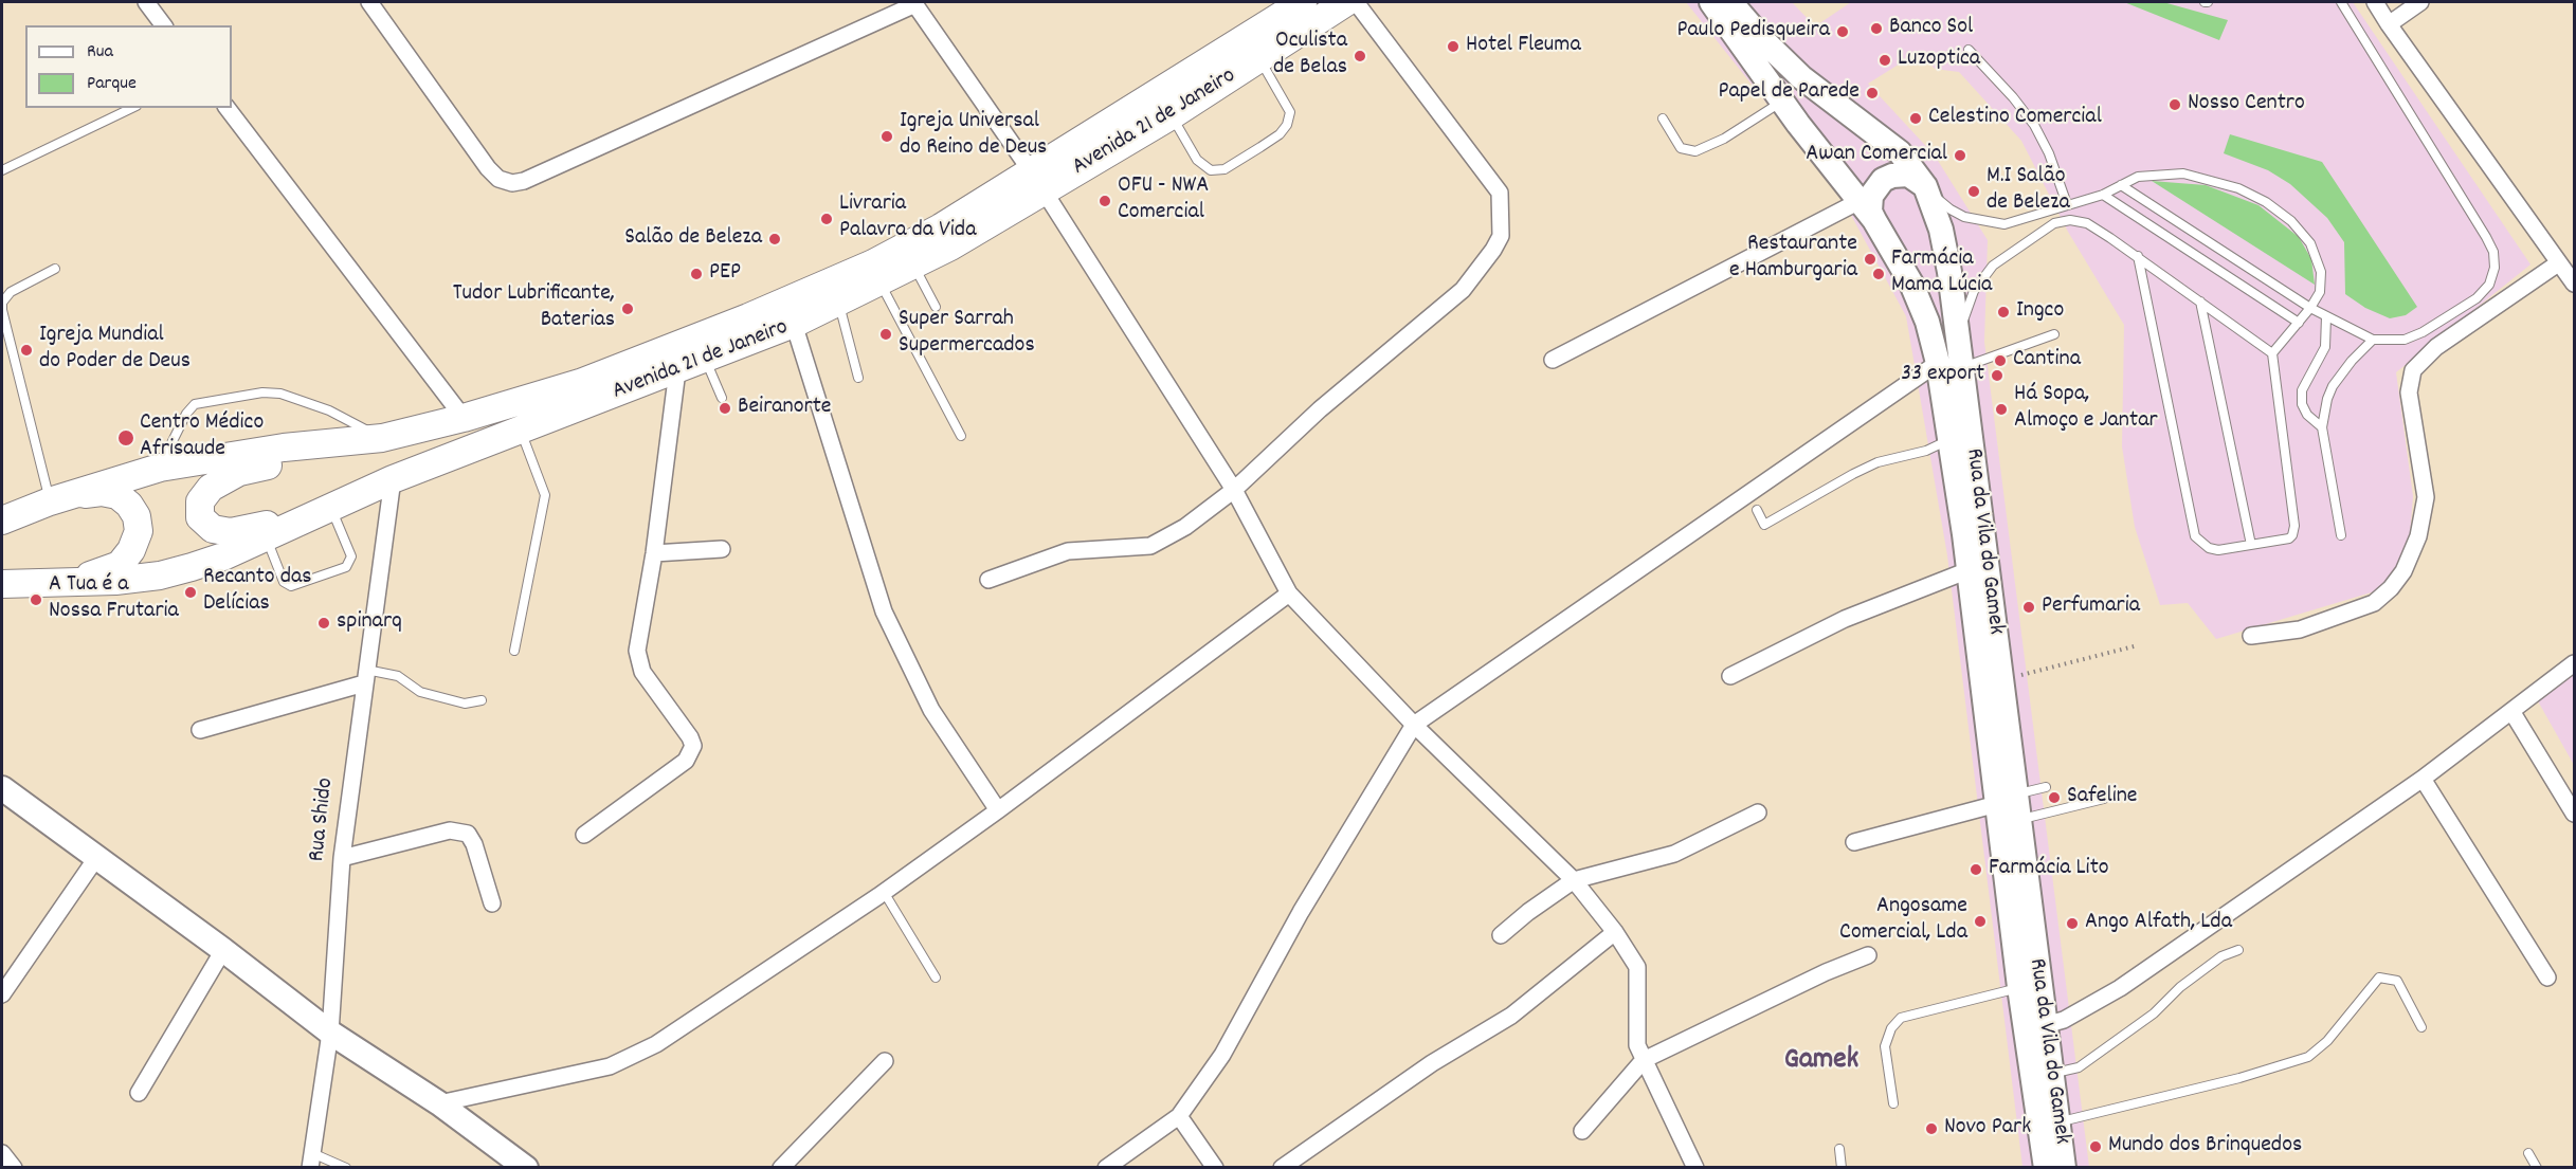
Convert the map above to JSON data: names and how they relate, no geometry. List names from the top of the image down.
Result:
{
  "streets": {
    "main road": ["Avenida 21 de Janeiro", "Rua da Vila do Gamek"],
    "street": ["Rua Shido"]
  },
  "crossings": [
    ["Avenida 21 de Janeiro", "Rua Shido"]
  ],
  "districts": ["Gamek"],
  "places": [
    "Banco Sol",
    "Paulo Pedisqueira",
    "Hotel Fleuma",
    "Oculista de Belas",
    "Luzoptica",
    "Papel de Parede",
    "Nosso Centro",
    "Celestino Comercial",
    "Igreja Universal do Reino de Deus",
    "Awan Comercial",
    "M.I Salão de Beleza",
    "OFU - NWA Comercial",
    "Livraria Palavra da Vida",
    "Salão de Beleza",
    "Restaurante e Hamburgaria",
    "PEP",
    "Farmácia Mama Lúcia",
    "Tudor Lubrificante, Baterias",
    "Ingco",
    "Super Sarrah Supermercados",
    "Igreja Mundial do Poder de Deus",
    "Cantina",
    "33 export",
    "Beiranorte",
    "Há Sopa, Almoço e Jantar",
    "Centro Médico Afrisaude",
    "Recanto das Delícias",
    "A Tua é a Nossa Frutaria",
    "Perfumaria",
    "spinarq",
    "Safeline",
    "Farmácia Lito",
    "Angosame Comercial, Lda",
    "Ango Alfath, Lda",
    "Novo Park",
    "Mundo dos Brinquedos"
  ],
  "legend": ["Rua", "Parque"]
}
